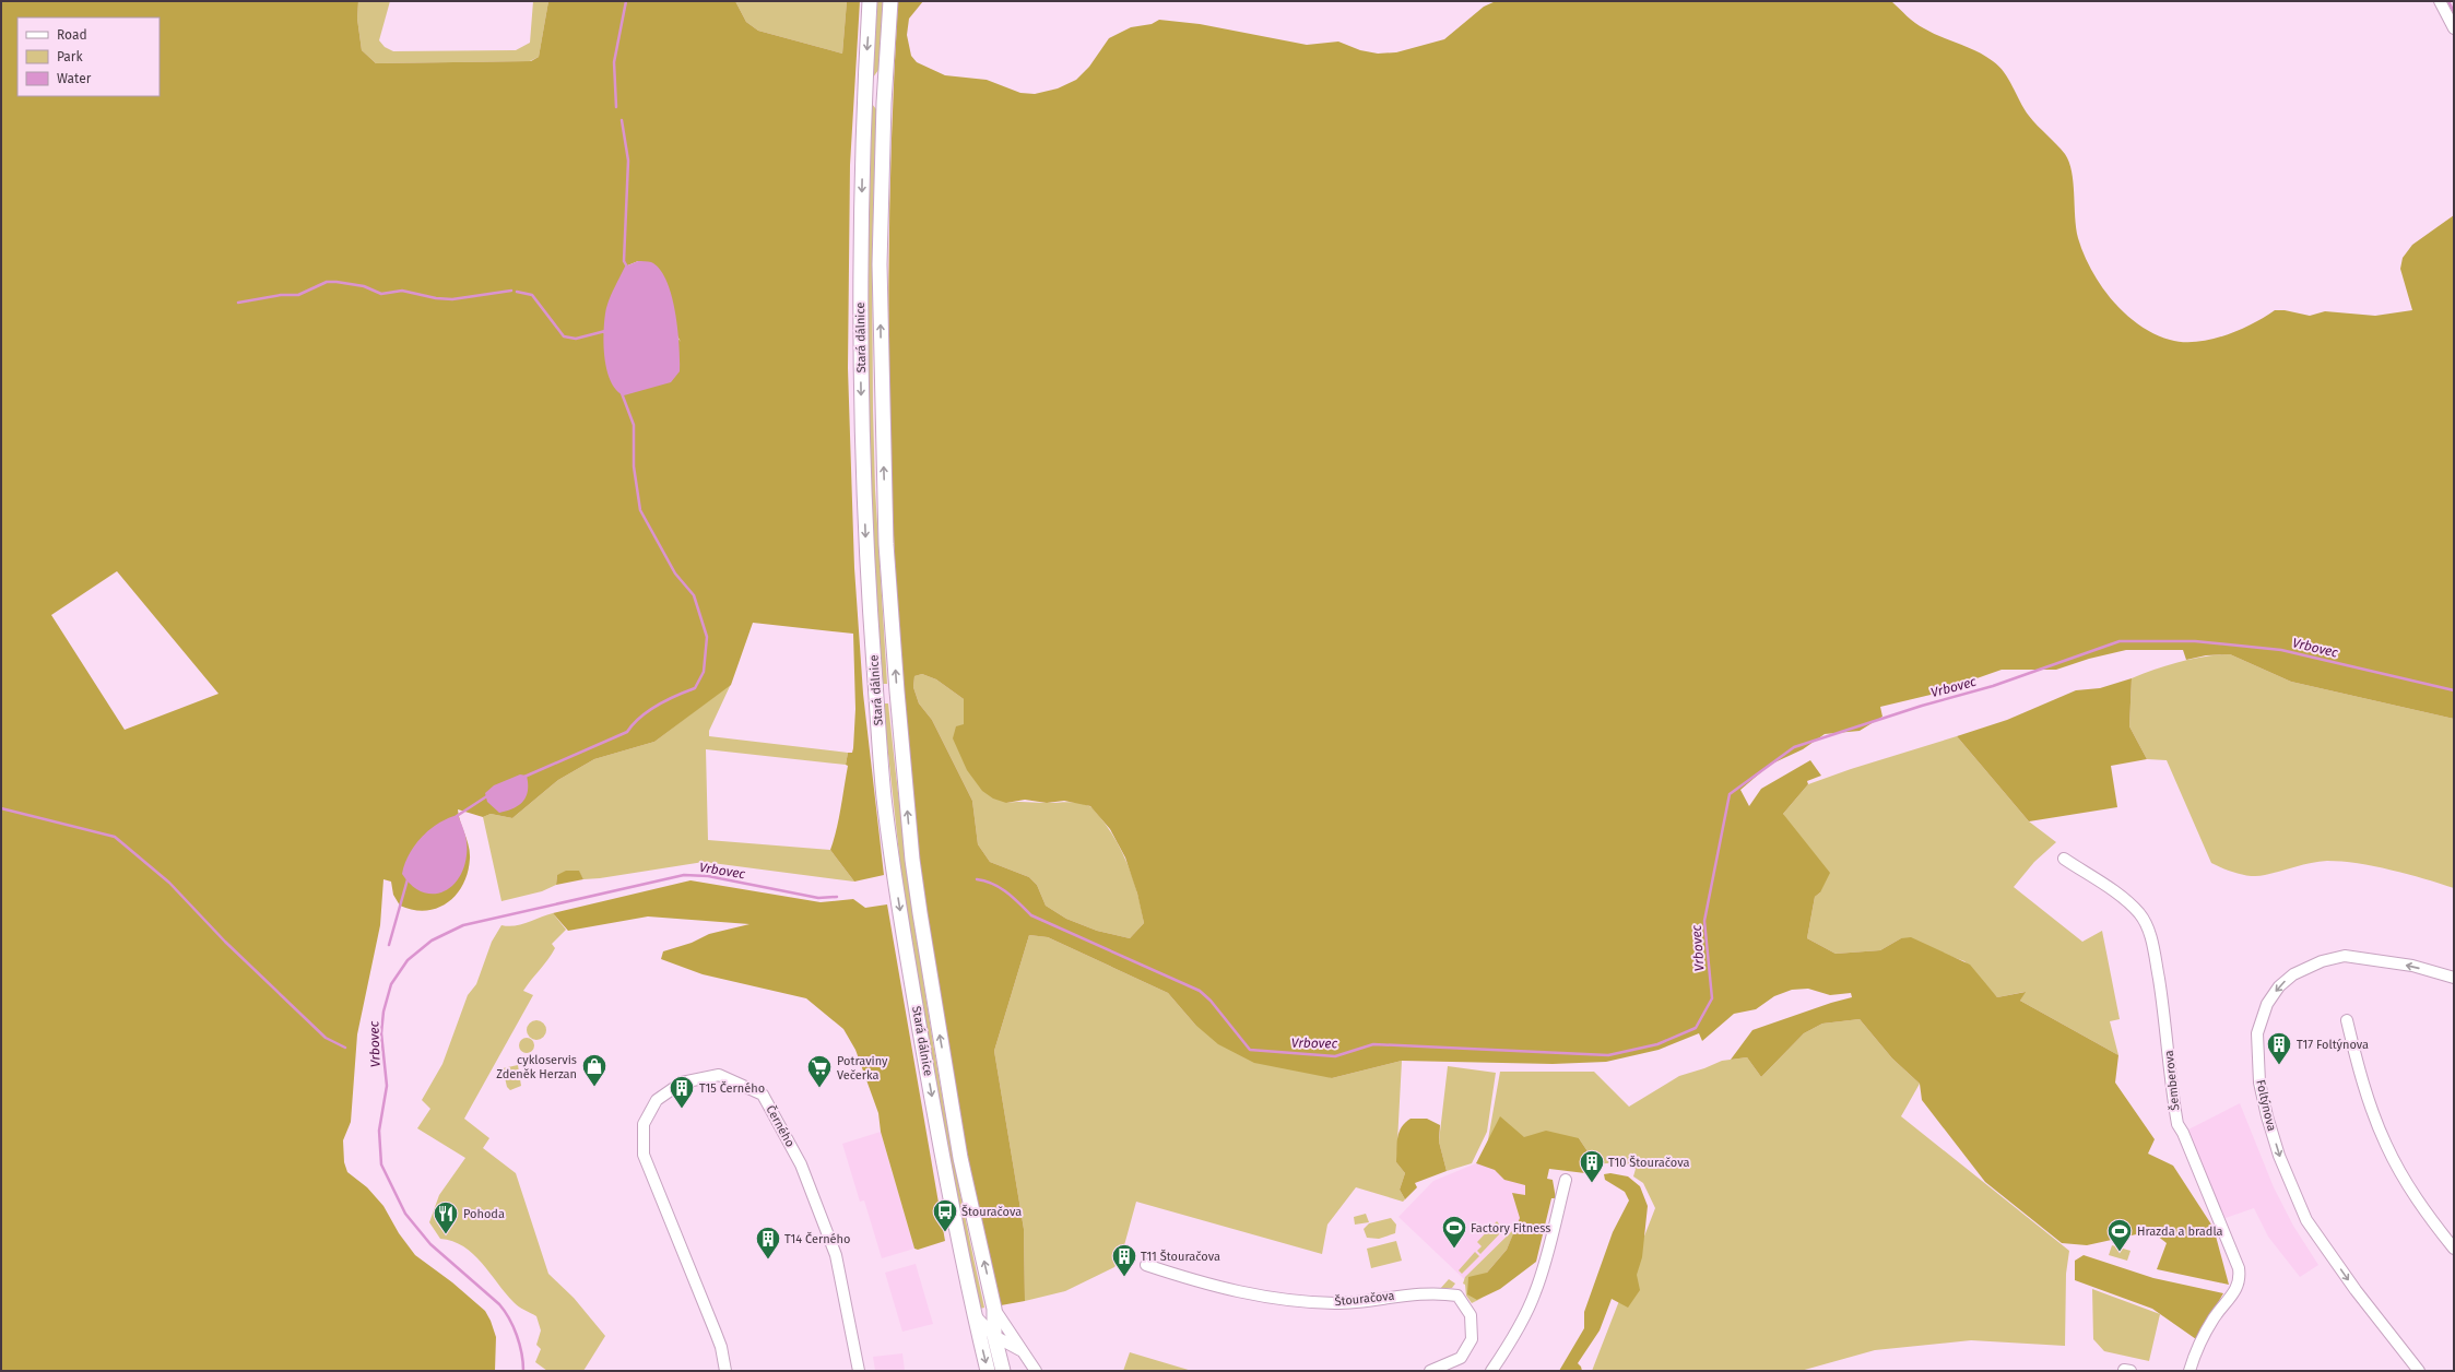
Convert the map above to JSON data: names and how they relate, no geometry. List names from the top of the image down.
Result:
{
  "streets": {
    "main road": ["Stará dálnice"],
    "street": [
      "Šemberova",
      "Foltýnova",
      "Černého",
      "Štouračova"
    ]
  },
  "water": ["Vrbovec"],
  "places": {
    "building": [
      "T17 Foltýnova",
      "T15 Černého",
      "T10 Štouračova",
      "T14 Černého",
      "T11 Štouračova"
    ],
    "shop": ["cykloservis Zdeněk Herzan"],
    "supermarket": ["Potraviny Večerka"],
    "bus stop": ["Štouračova"],
    "restaurant": ["Pohoda"],
    "sports": ["Factory Fitness", "Hrazda a bradla"]
  },
  "legend": ["Road", "Park", "Water"]
}
